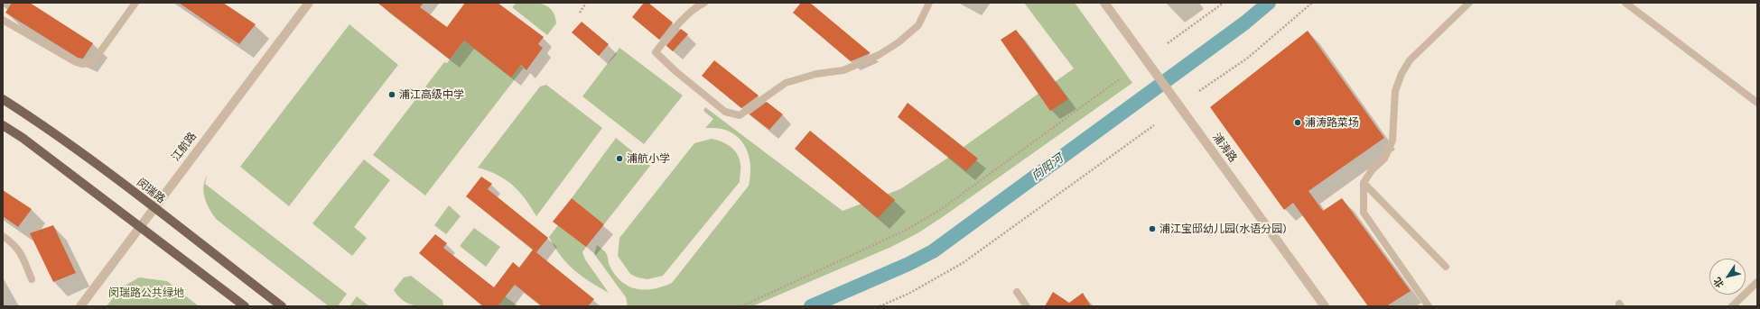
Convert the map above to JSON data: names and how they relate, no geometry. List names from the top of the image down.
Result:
{
  "streets": {
    "main road": ["闵瑞路"],
    "street": ["江航路", "浦涛路"]
  },
  "crossings": [
    ["江航路", "闵瑞路"]
  ],
  "water": ["向阳河"],
  "parks": ["闵瑞路公共绿地"],
  "places": [
    "浦江高级中学",
    "浦涛路菜场",
    "浦航小学",
    "浦江宝邸幼儿园(水语分园)"
  ],
  "north": "bottom left"
}
